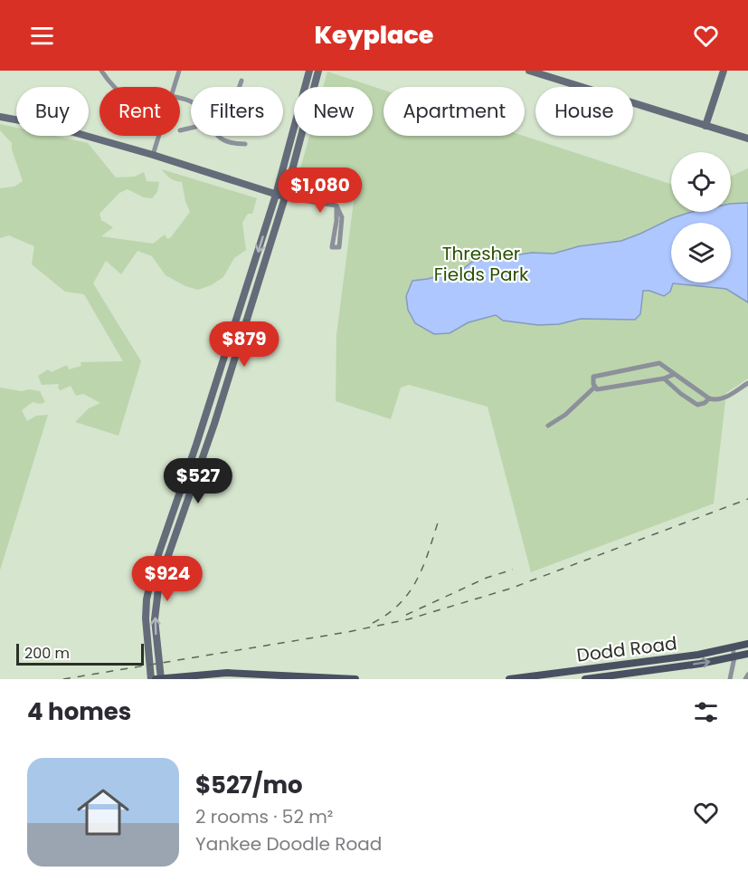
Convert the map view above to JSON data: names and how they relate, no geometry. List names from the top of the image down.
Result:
{
  "streets": {
    "main road": ["Dodd Road"]
  },
  "parks": ["Thresher Fields Park"],
  "scale_bar": "200 m",
  "page": {
    "header": "Keyplace",
    "chip": [
      "Buy",
      "Rent",
      "Filters",
      "New",
      "Apartment",
      "House"
    ],
    "price": [
      "$1,080",
      "$879",
      "$527",
      "$924"
    ],
    "scale": "200 m",
    "heading": "4 homes",
    "list": [
      {
        "name": "$527/mo",
        "note": "2 rooms · 52 m² · Yankee Doodle Road"
      }
    ]
  }
}
